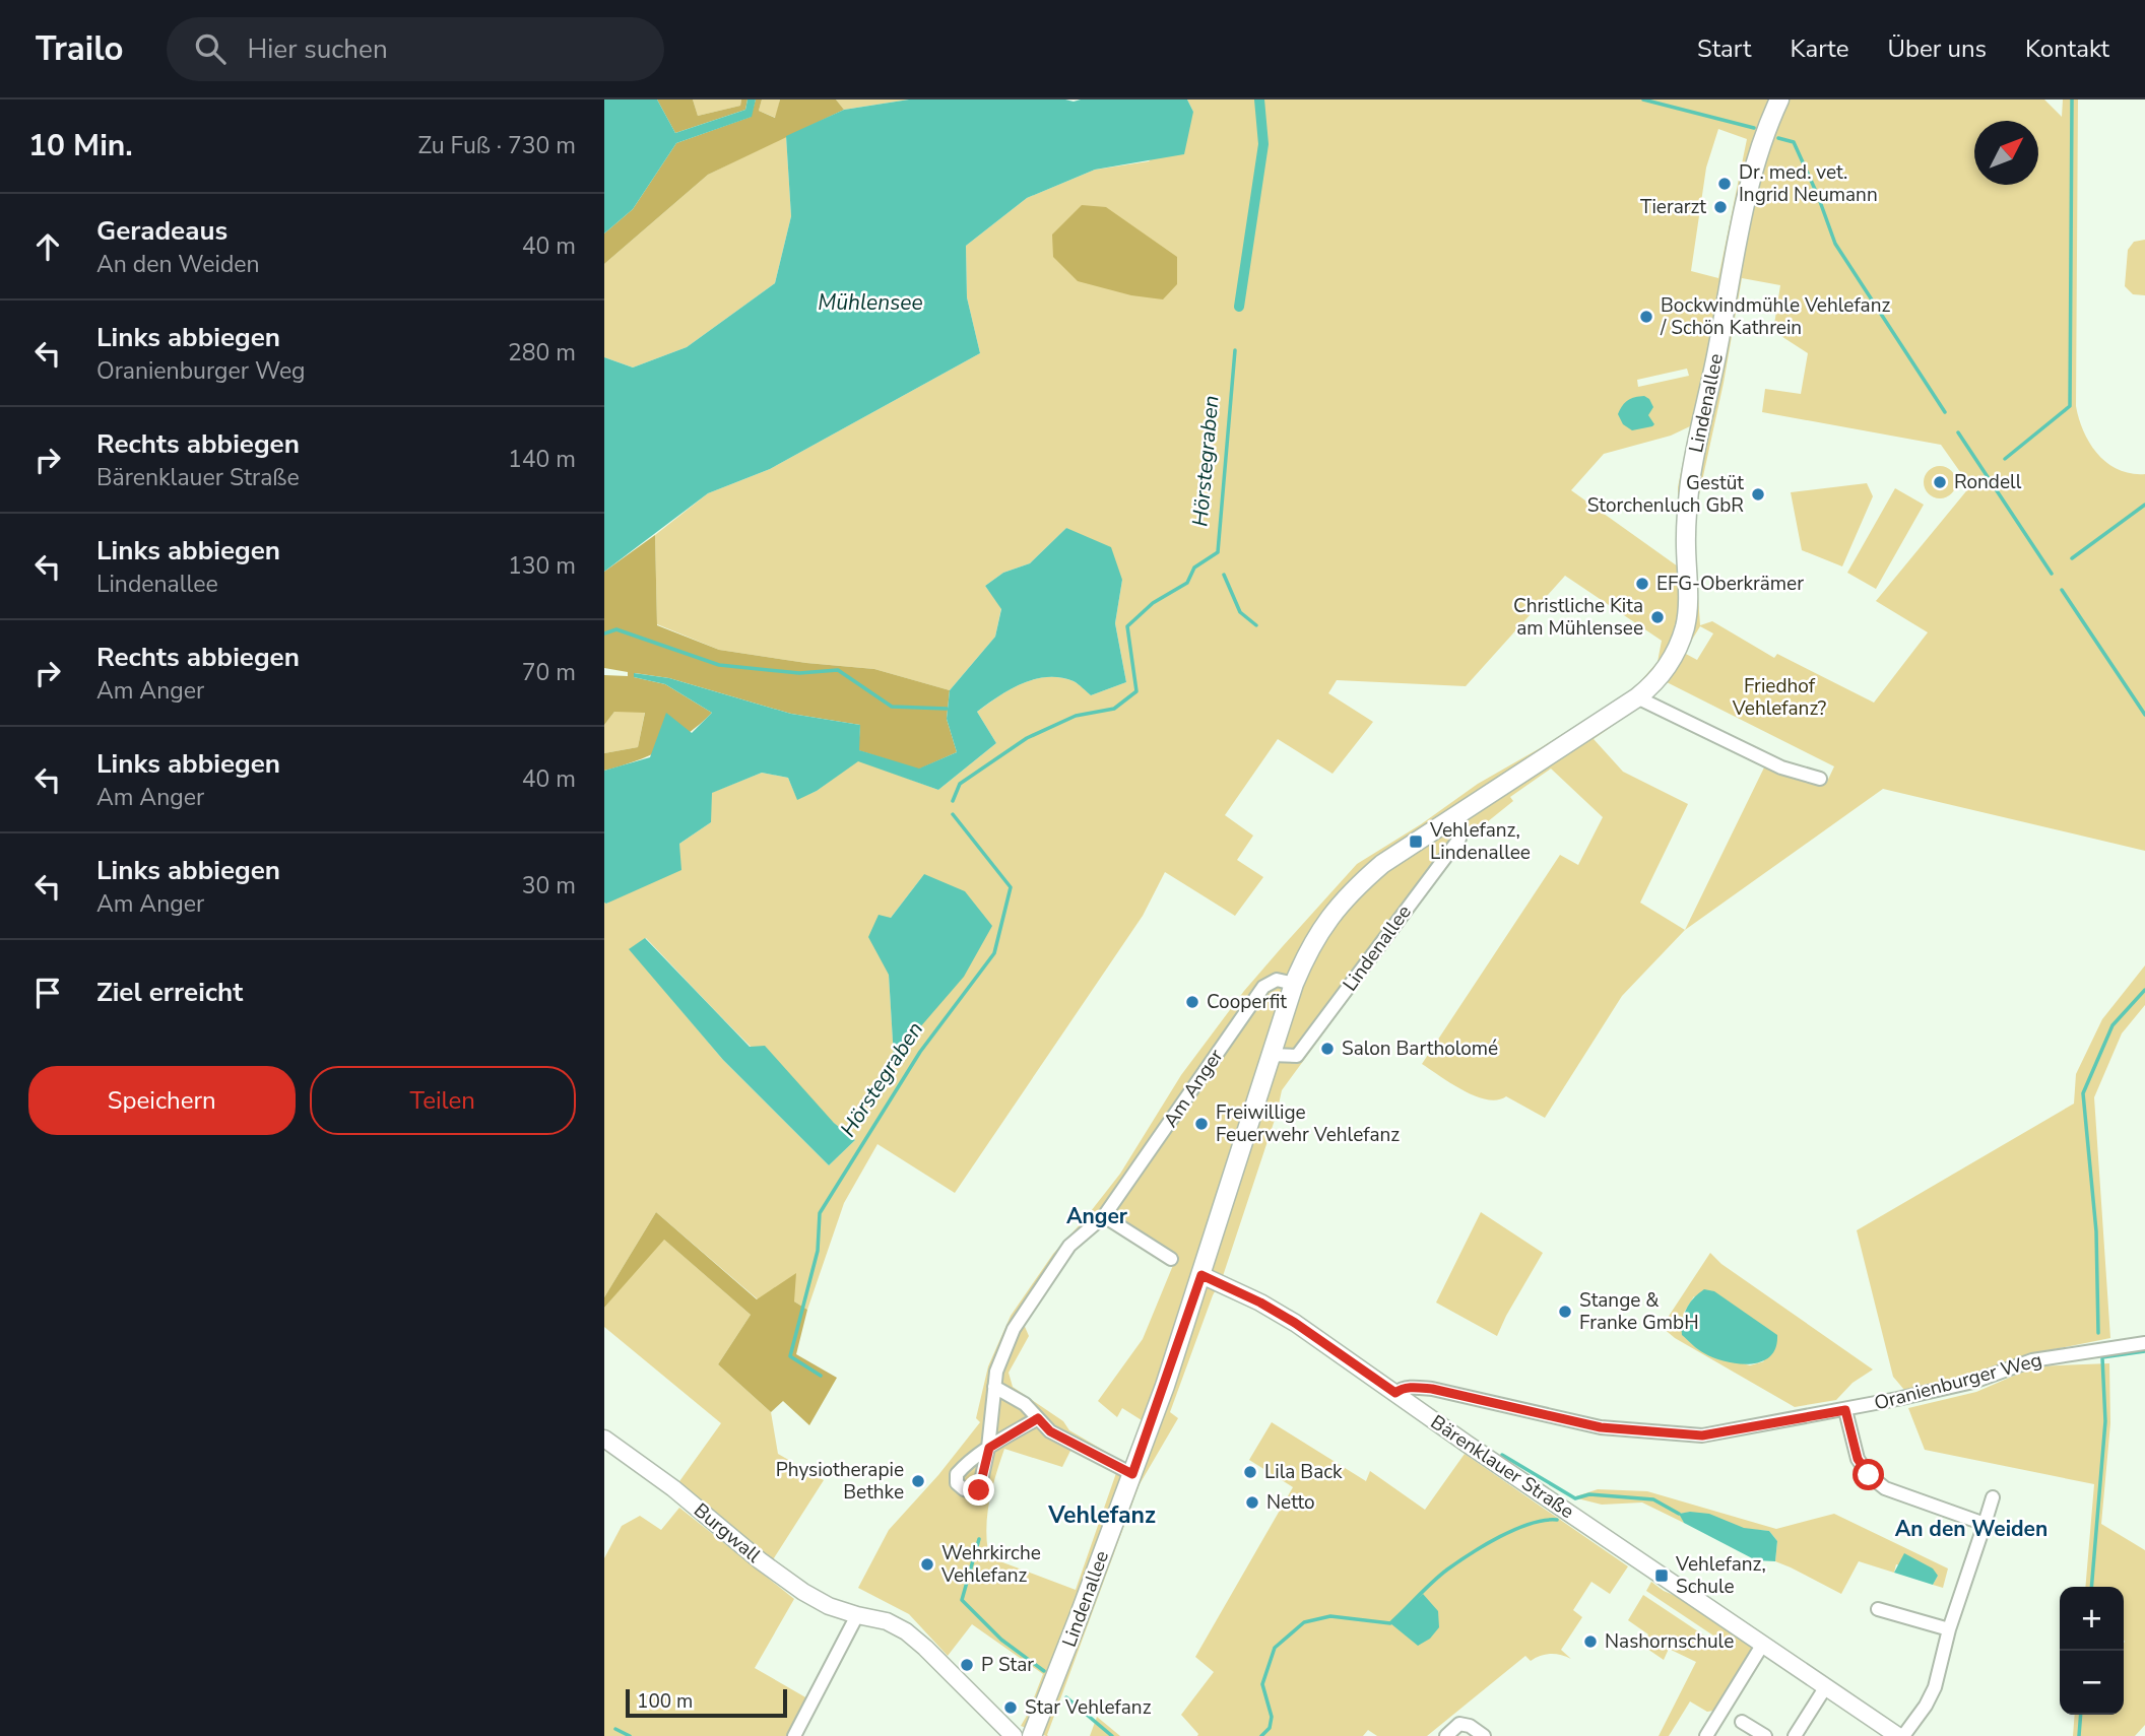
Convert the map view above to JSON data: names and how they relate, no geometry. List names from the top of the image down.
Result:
{
  "streets": {
    "main road": ["Lindenallee"],
    "street": [
      "Am Anger",
      "Oranienburger Weg",
      "Bärenklauer Straße",
      "Burgwall"
    ]
  },
  "crossings": [
    ["Lindenallee", "Am Anger"],
    ["Lindenallee", "Bärenklauer Straße"],
    ["Oranienburger Weg", "Bärenklauer Straße"]
  ],
  "districts": ["Anger", "Vehlefanz", "An den Weiden"],
  "water": ["Mühlensee", "Hörstegraben"],
  "parks": ["Friedhof Vehlefanz?"],
  "places": {
    "other": [
      "Dr. med. vet. Ingrid Neumann",
      "Tierarzt",
      "Bockwindmühle Vehlefanz / Schön Kathrein",
      "Rondell",
      "Gestüt Storchenluch GbR",
      "EFG-Oberkrämer",
      "Christliche Kita am Mühlensee",
      "Cooperfit",
      "Salon Bartholomé",
      "Freiwillige Feuerwehr Vehlefanz",
      "Stange & Franke GmbH",
      "Lila Back",
      "Physiotherapie Bethke",
      "Netto",
      "Wehrkirche Vehlefanz",
      "Nashornschule",
      "P Star",
      "Star Vehlefanz"
    ],
    "transit": ["Vehlefanz, Lindenallee", "Vehlefanz, Schule"]
  },
  "scale_bar": "100 m",
  "north": "top right",
  "page": {
    "header": "Trailo",
    "search": "Hier suchen",
    "nav": [
      "Start",
      "Karte",
      "Über uns",
      "Kontakt"
    ],
    "heading": ["10 Min.", "Zu Fuß · 730 m"],
    "list": [
      ["Geradeaus", "An den Weiden", "40 m"],
      ["Links abbiegen", "Oranienburger Weg", "280 m"],
      ["Rechts abbiegen", "Bärenklauer Straße", "140 m"],
      ["Links abbiegen", "Lindenallee", "130 m"],
      ["Rechts abbiegen", "Am Anger", "70 m"],
      ["Links abbiegen", "Am Anger", "40 m"],
      ["Links abbiegen", "Am Anger", "30 m"],
      "Ziel erreicht"
    ],
    "buttons": ["Speichern", "Teilen"],
    "map_buttons": ["+", "−"],
    "scale": "100 m"
  }
}
